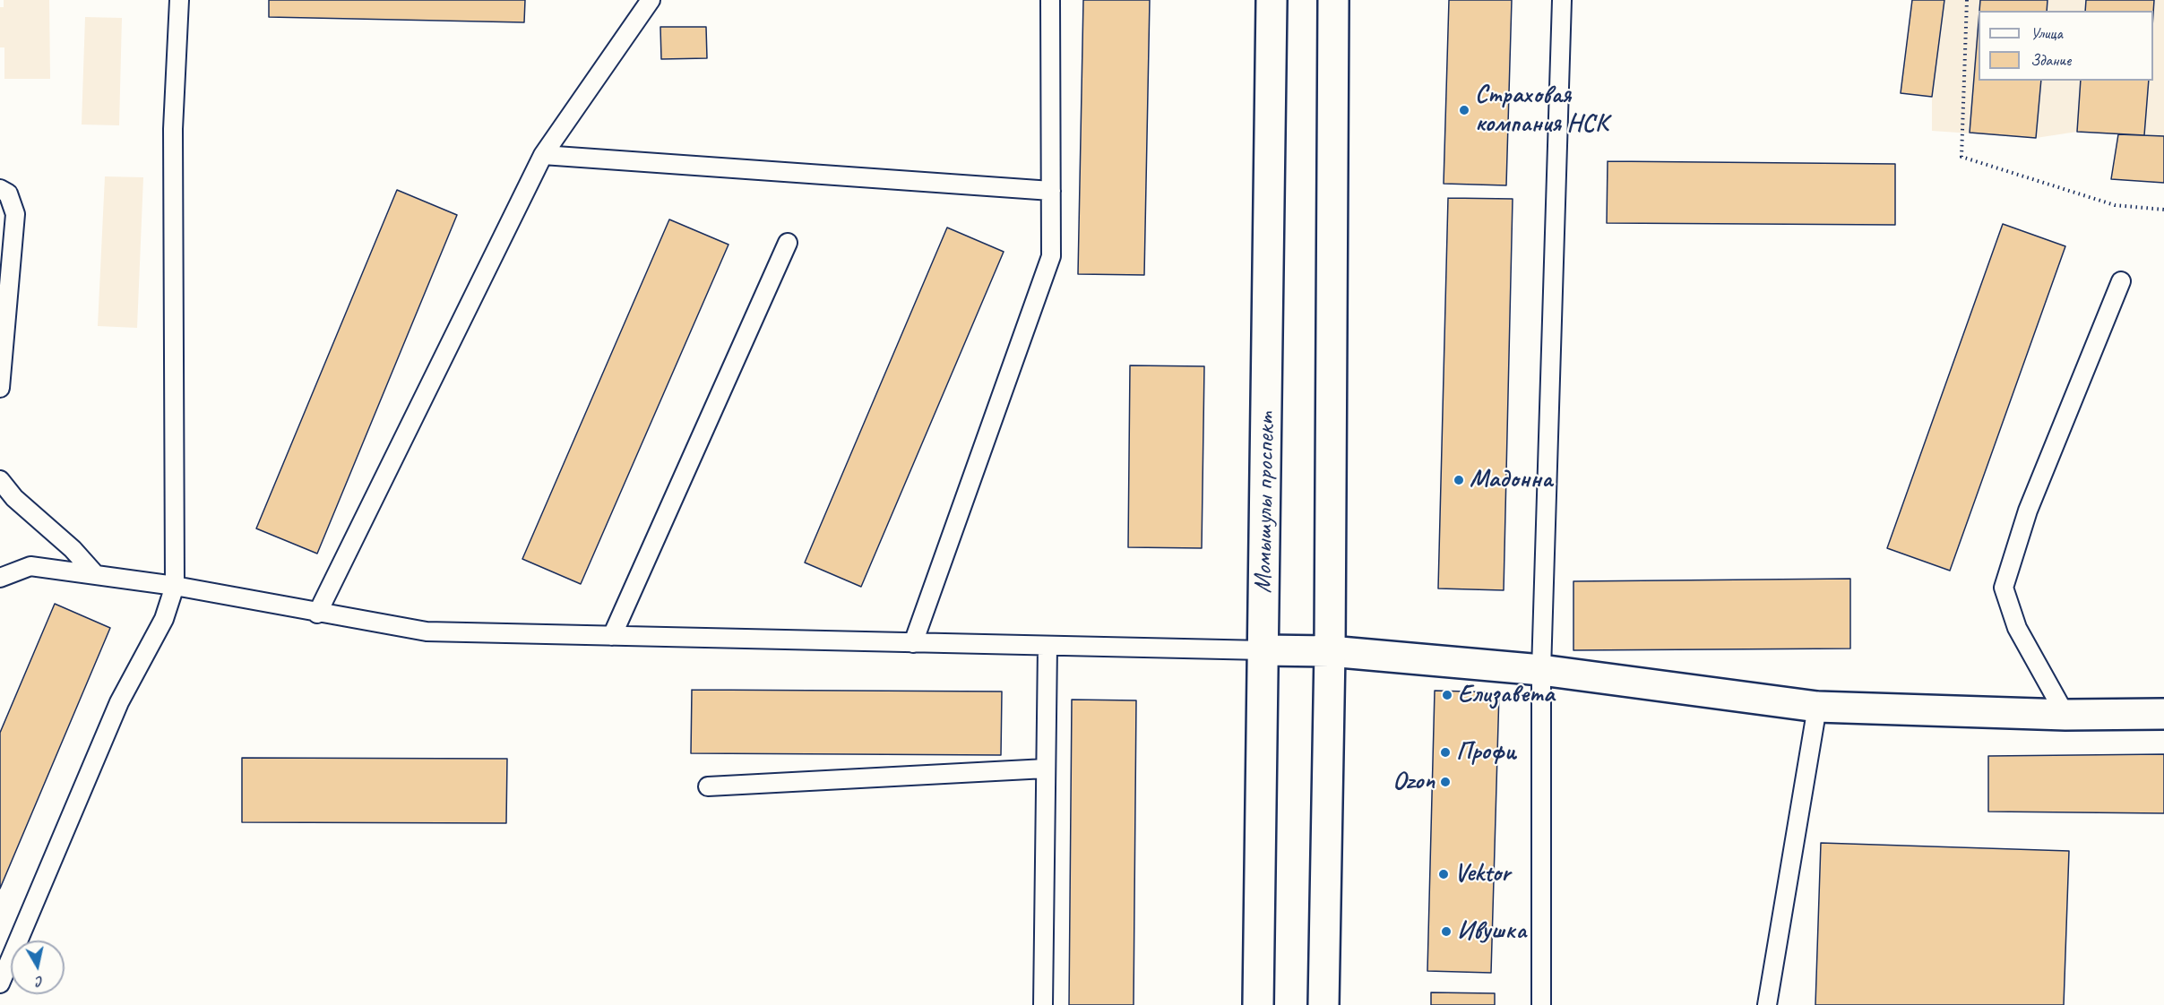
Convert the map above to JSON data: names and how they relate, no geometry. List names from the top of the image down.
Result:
{
  "streets": {
    "street": ["Момышулы проспект"]
  },
  "places": [
    "Страховая компания НСК",
    "Мадонна",
    "Елизавета",
    "Профи",
    "Ozon",
    "Vektor",
    "Ивушка"
  ],
  "legend": ["Улица", "Здание"],
  "north": "bottom"
}
